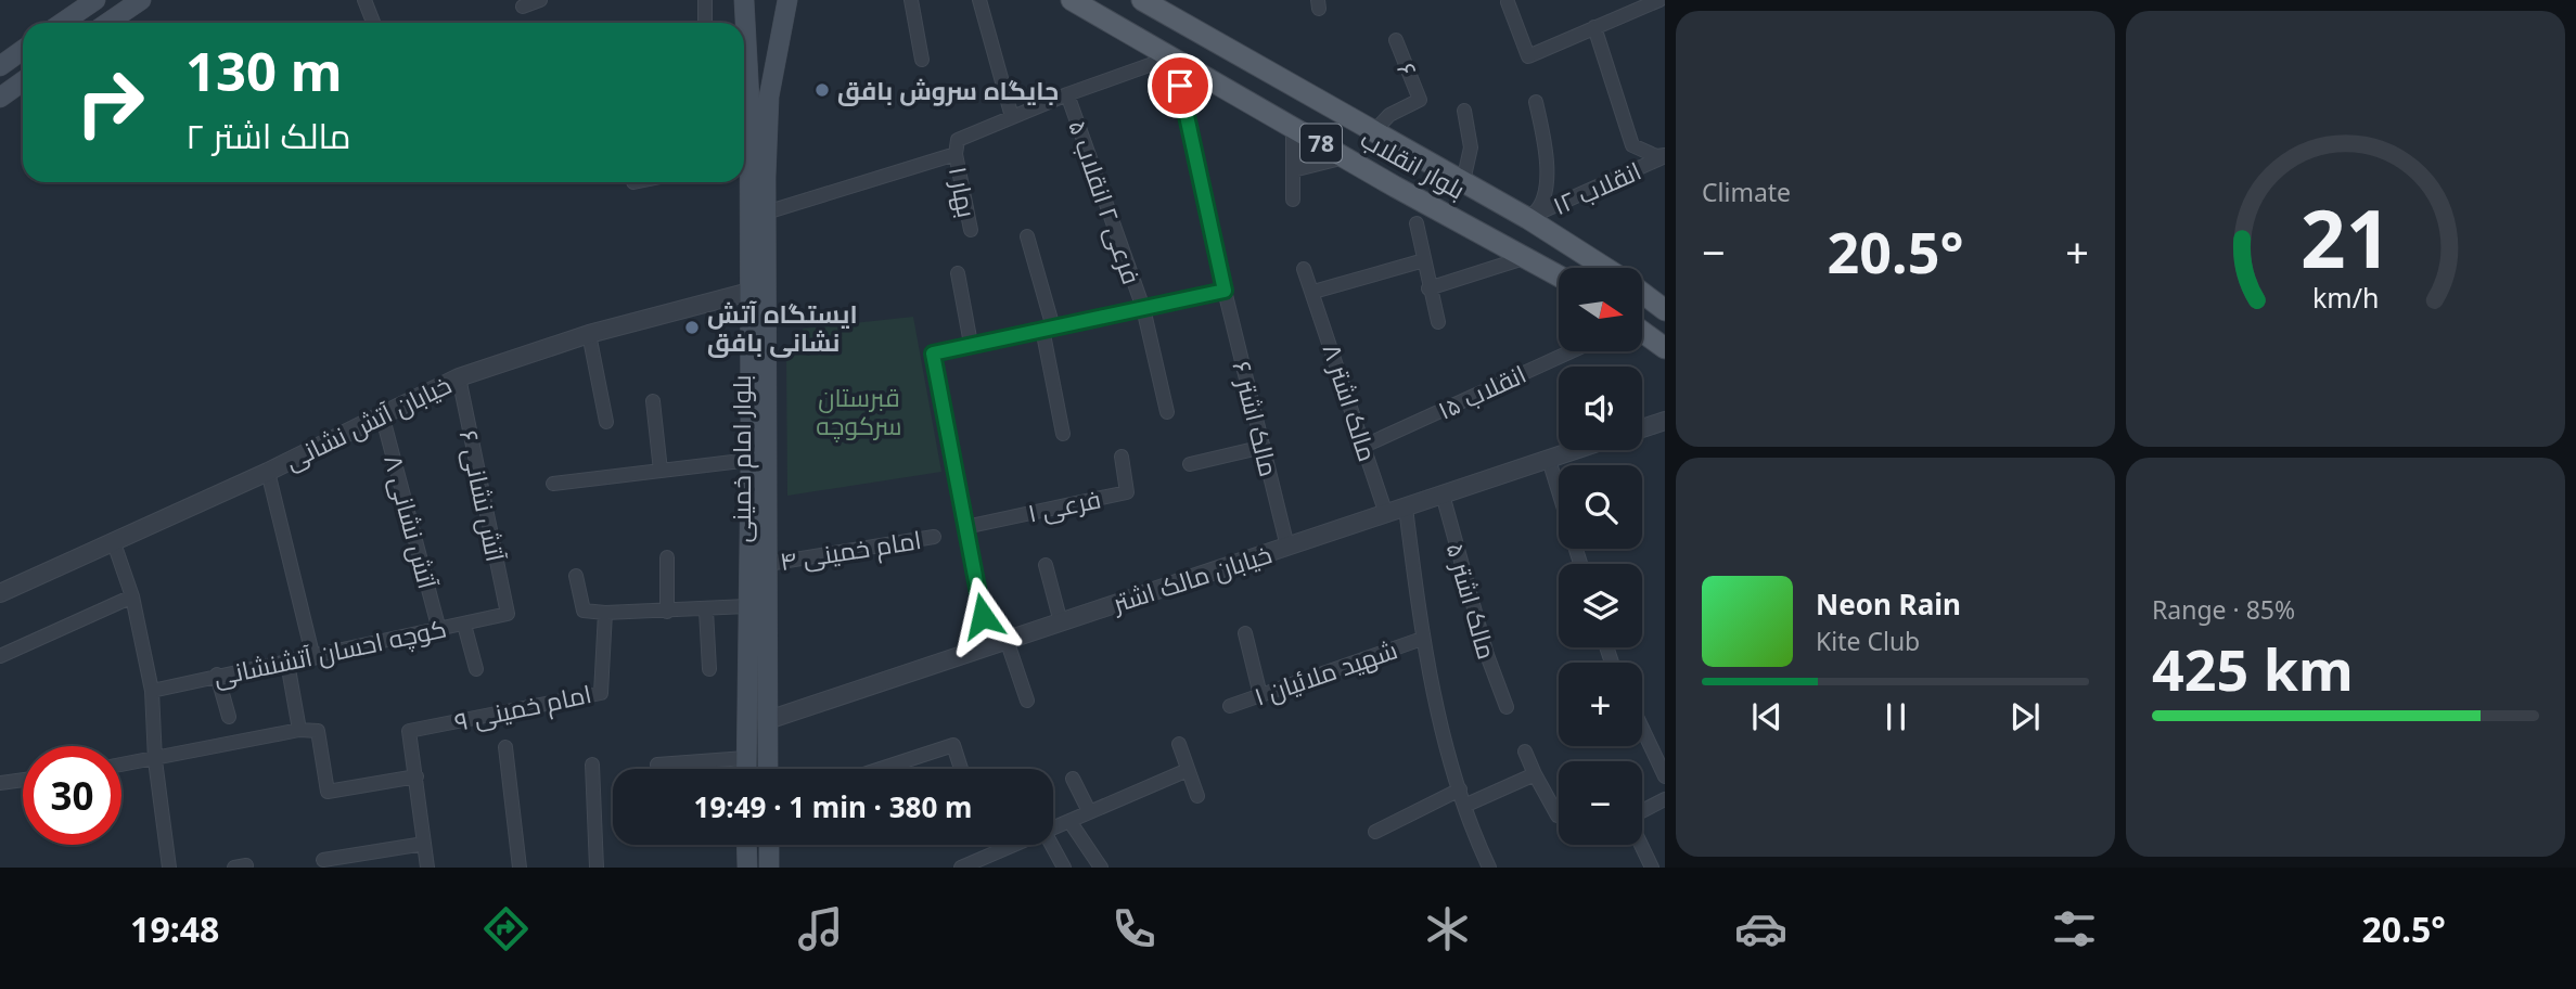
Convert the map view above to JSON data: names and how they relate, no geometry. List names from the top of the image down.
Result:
{
  "streets": {
    "main road": ["78", "بلوار انقلاب", "بلوار امام خمینی"],
    "street": [
      "۶",
      "انقلاب ۱۲",
      "بهار ۱",
      "فرعی ۲ انقلاب ۵",
      "انقلاب ۱۵",
      "مالک اشتر ۸",
      "مالک اشتر ۶",
      "خیابان آتش نشانی",
      "آتش نشانی ۶",
      "فرعی ۱",
      "آتش نشانی ۸",
      "امام خمینی ۴",
      "خیابان مالک اشتر",
      "مالک اشتر ۵",
      "کوچه احسان آتشنشانی",
      "شهید ملائیان ۱",
      "امام خمینی ۹"
    ]
  },
  "crossings": [
    ["۶", "بلوار انقلاب"],
    ["بلوار انقلاب", "انقلاب ۱۲"],
    ["بلوار انقلاب", "مالک اشتر ۶"],
    ["انقلاب ۱۵", "مالک اشتر ۸"],
    ["مالک اشتر ۸", "خیابان مالک اشتر"],
    ["مالک اشتر ۶", "خیابان مالک اشتر"],
    ["خیابان آتش نشانی", "بلوار امام خمینی"],
    ["خیابان آتش نشانی", "آتش نشانی ۶"],
    ["خیابان آتش نشانی", "آتش نشانی ۸"],
    ["بلوار امام خمینی", "امام خمینی ۴"],
    ["بلوار امام خمینی", "خیابان مالک اشتر"],
    ["آتش نشانی ۶", "کوچه احسان آتشنشانی"],
    ["آتش نشانی ۸", "کوچه احسان آتشنشانی"],
    ["خیابان مالک اشتر", "مالک اشتر ۵"]
  ],
  "parks": ["قبرستان سرکوچه"],
  "places": ["جایگاه سروش بافق", "ایستگاه آتش نشانی بافق"],
  "north": "right",
  "page": {
    "tile": [
      "Climate",
      ["Range · 85%", "425 km"]
    ],
    "turn": ["130 m", "مالک اشتر ۲"],
    "heat": ["−", "20.5°", "+"],
    "map_buttons": ["+", "−"],
    "song": ["Neon Rain", "Kite Club"],
    "limit": "30",
    "trip": "19:49 · 1 min · 380 m",
    "tabs": ["19:48", "20.5°"],
    "gauge": ["21", "km/h"]
  }
}
